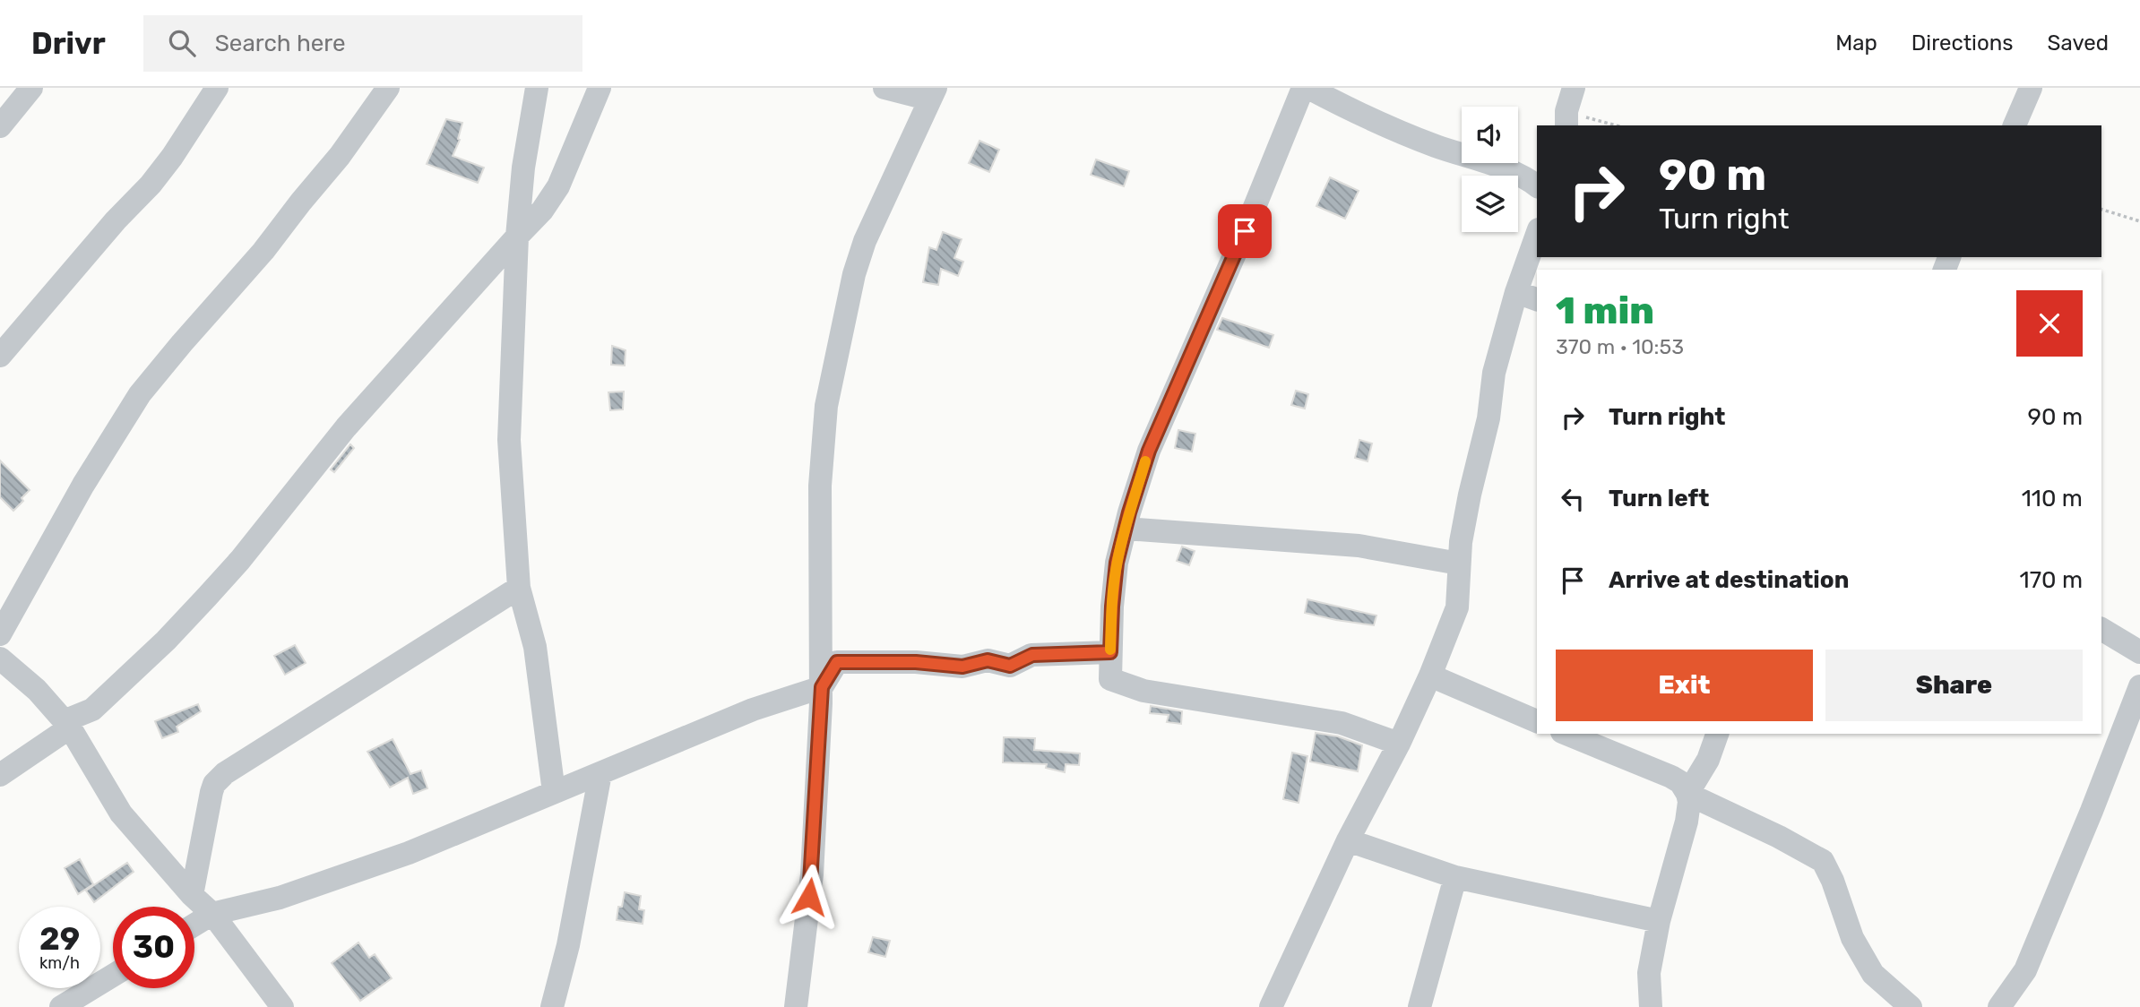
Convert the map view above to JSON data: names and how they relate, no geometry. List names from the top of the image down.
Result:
{
  "page": {
    "header": "Drivr",
    "search": "Search here",
    "nav": ["Map", "Directions", "Saved"],
    "turn": ["90 m", "Turn right"],
    "heading": ["1 min", "370 m · 10:53"],
    "list": [
      {
        "name": "Turn right",
        "value": "90 m"
      },
      {
        "name": "Turn left",
        "value": "110 m"
      },
      {
        "name": "Arrive at destination",
        "value": "170 m"
      }
    ],
    "buttons": ["Exit", "Share"],
    "speed": "29 km/h",
    "limit": "30"
  }
}
